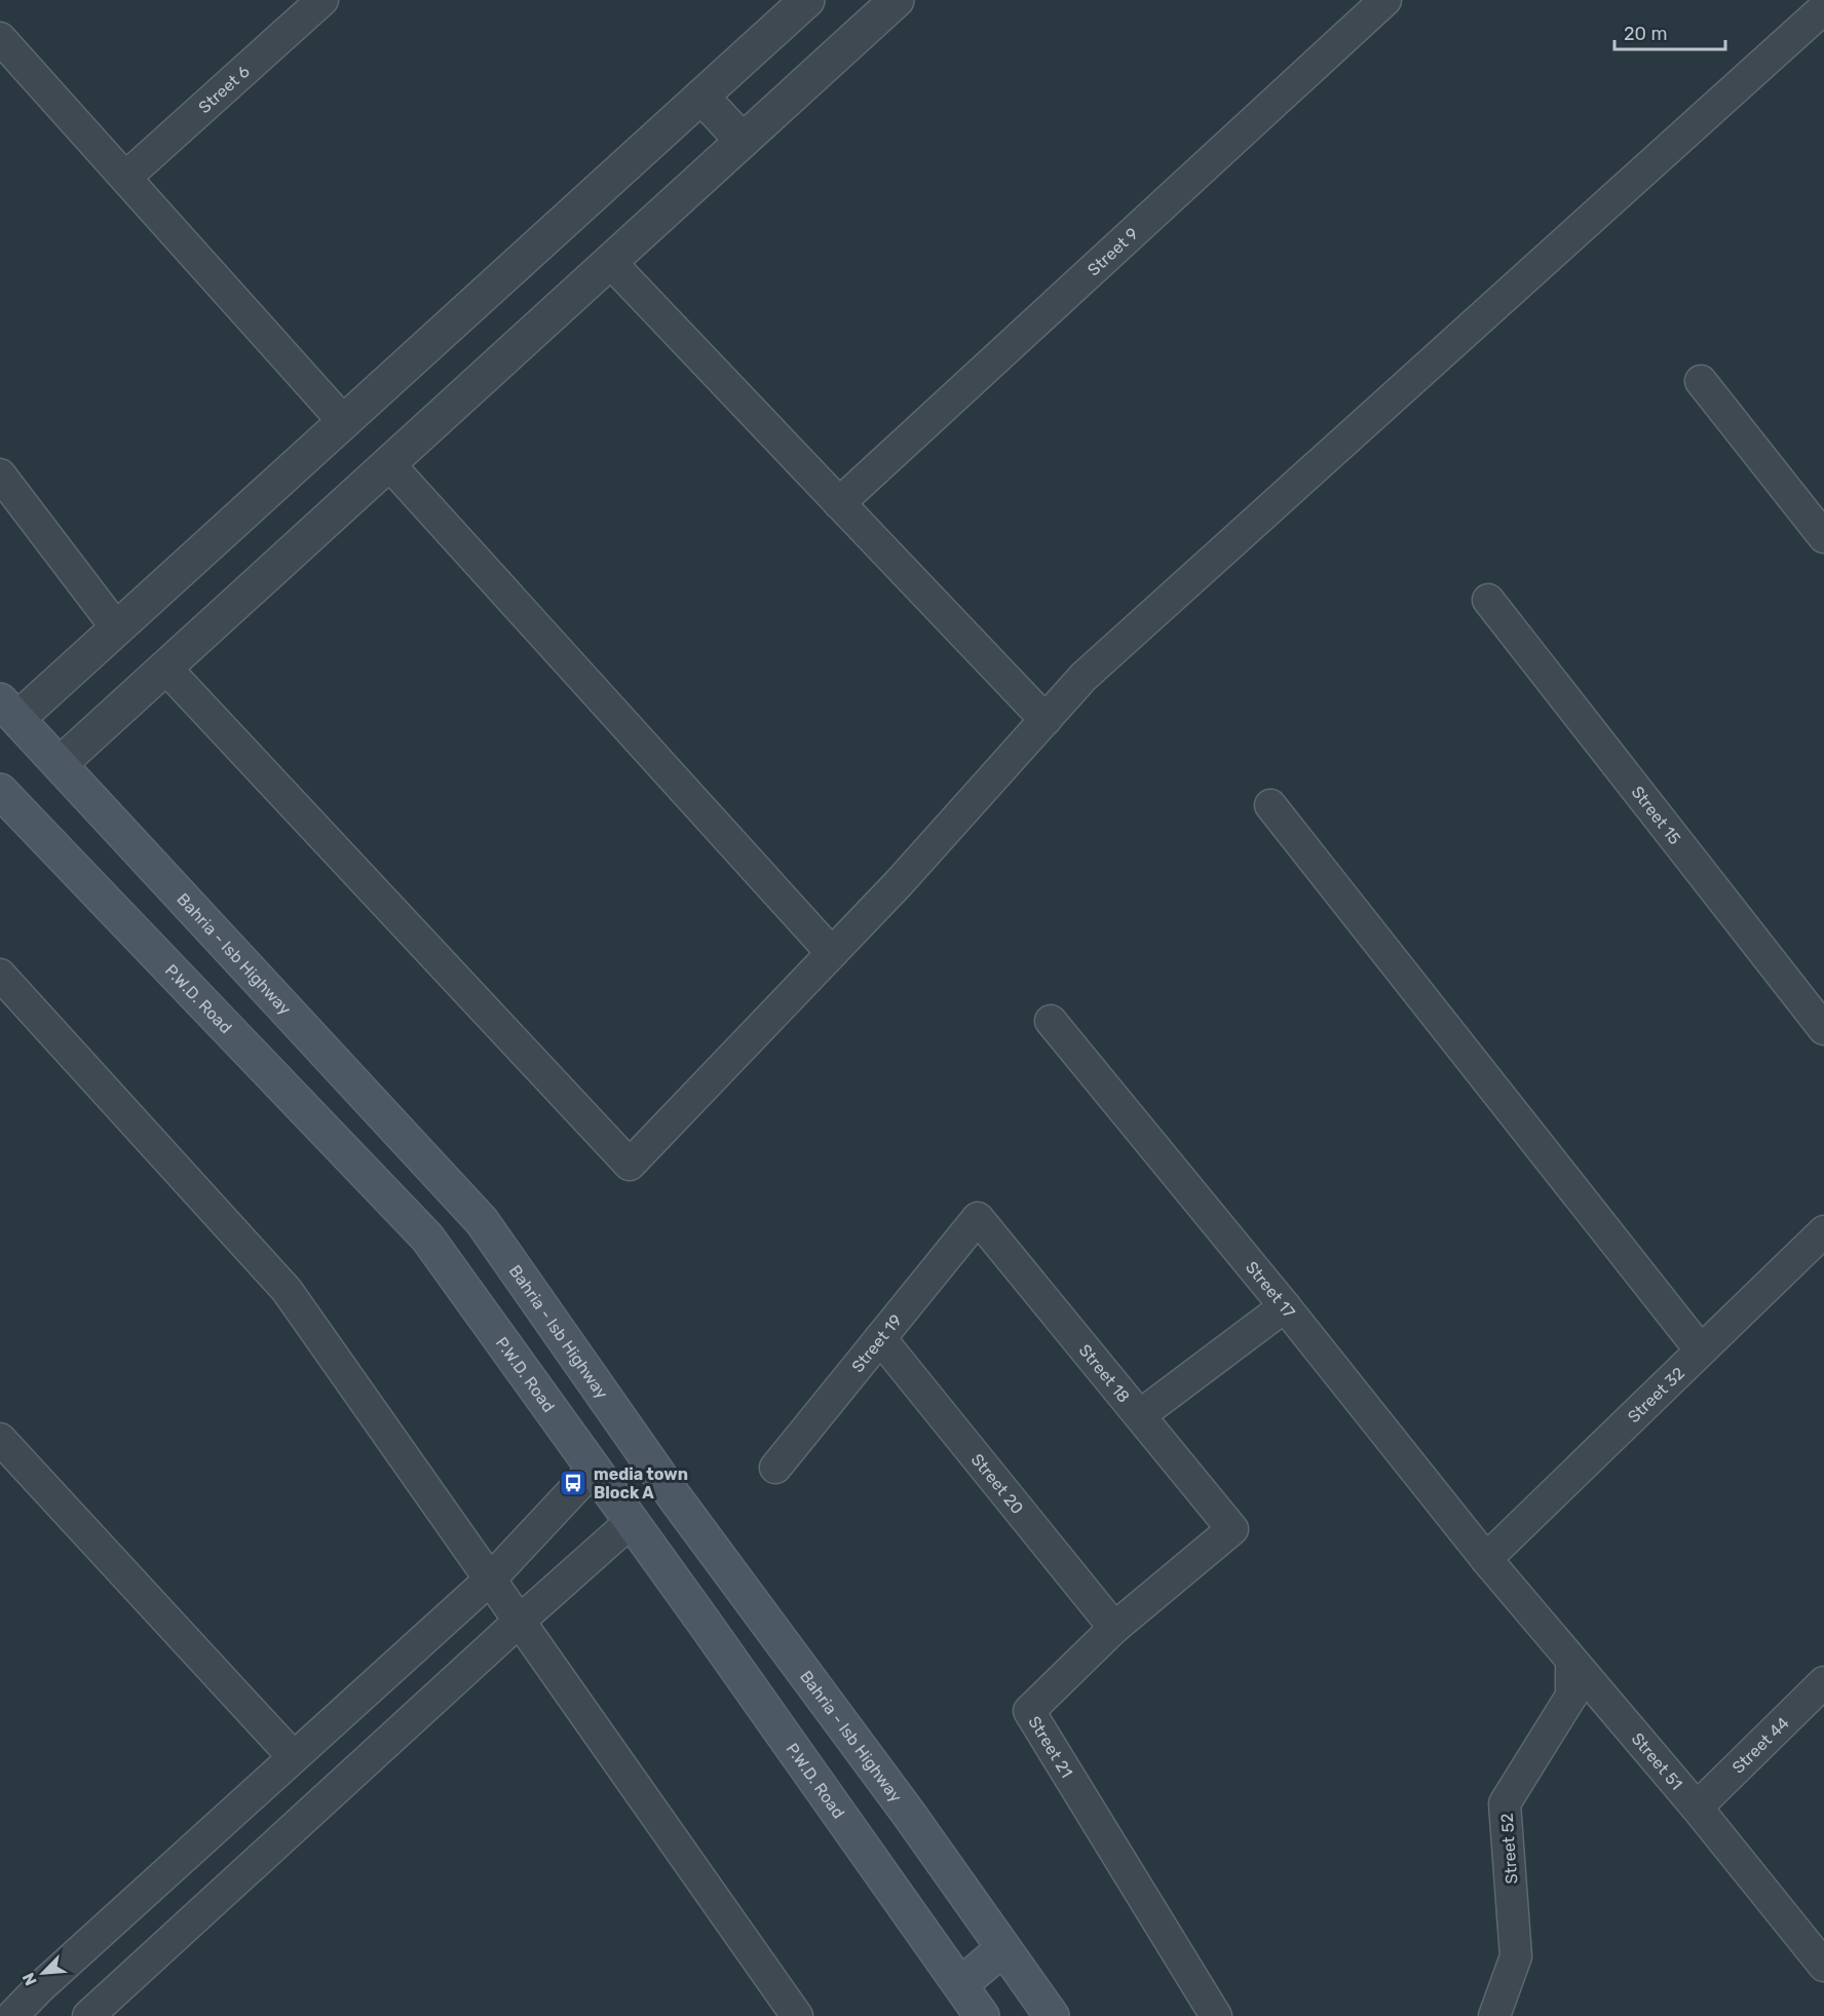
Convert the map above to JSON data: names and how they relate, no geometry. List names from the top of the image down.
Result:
{
  "streets": {
    "main road": ["Bahria - Isb Highway", "P.W.D. Road"],
    "street": [
      "Street 6",
      "Street 9",
      "Street 15",
      "Street 17",
      "Street 19",
      "Street 18",
      "Street 32",
      "Street 20",
      "Street 44",
      "Street 21",
      "Street 51",
      "Street 52"
    ]
  },
  "crossings": [
    ["Street 17", "Street 32"],
    ["Street 17", "Street 51"],
    ["Street 19", "Street 18"],
    ["Street 19", "Street 20"],
    ["Street 18", "Street 21"],
    ["Street 32", "Street 51"],
    ["Street 20", "Street 21"],
    ["Street 44", "Street 51"],
    ["Street 51", "Street 52"]
  ],
  "places": {
    "bus stop": ["media town Block A"]
  },
  "scale_bar": "20 m",
  "north": "bottom left"
}
